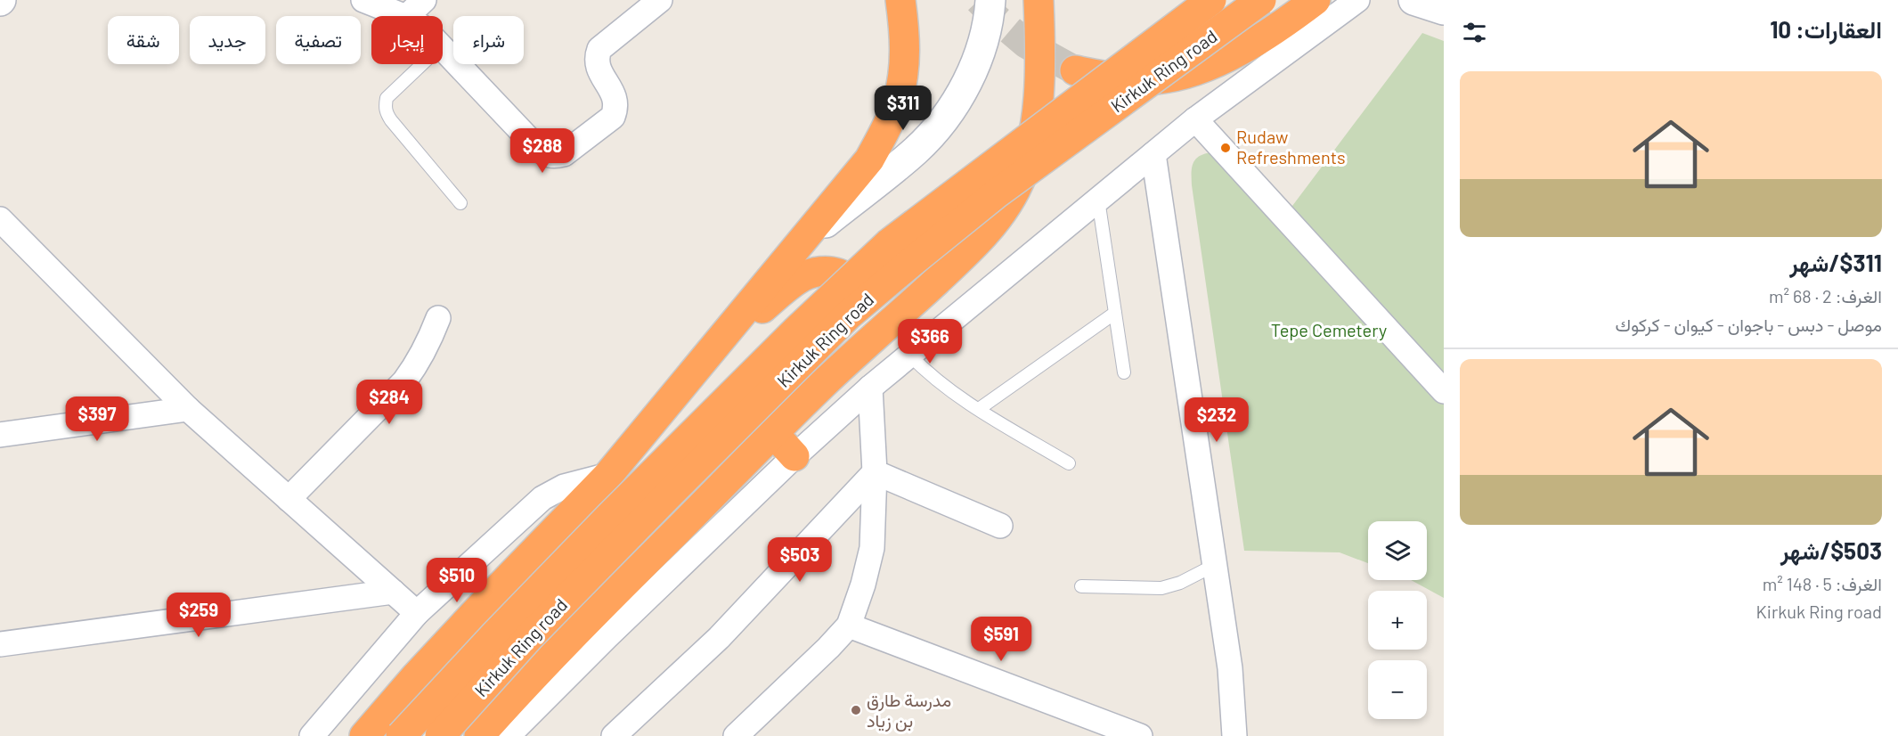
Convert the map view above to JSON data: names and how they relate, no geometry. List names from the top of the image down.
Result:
{
  "streets": {
    "highway": ["Kirkuk Ring road"]
  },
  "parks": ["Tepe Cemetery"],
  "places": ["Rudaw Refreshments", "مدرسة طارق بن زياد"],
  "page": {
    "heading": "العقارات: 10",
    "chip": [
      "شراء",
      "إيجار",
      "تصفية",
      "جديد",
      "شقة"
    ],
    "list": [
      {
        "name": "$311/شهر",
        "note": "الغرف: 2 · 68 m² · موصل - دبس - باجوان - كيوان - كركوك"
      },
      {
        "name": "$503/شهر",
        "note": "الغرف: 5 · 148 m² · Kirkuk Ring road"
      }
    ],
    "price": [
      "$311",
      "$288",
      "$366",
      "$284",
      "$397",
      "$232",
      "$503",
      "$510",
      "$259",
      "$591"
    ],
    "map_buttons": ["+", "−"]
  }
}
